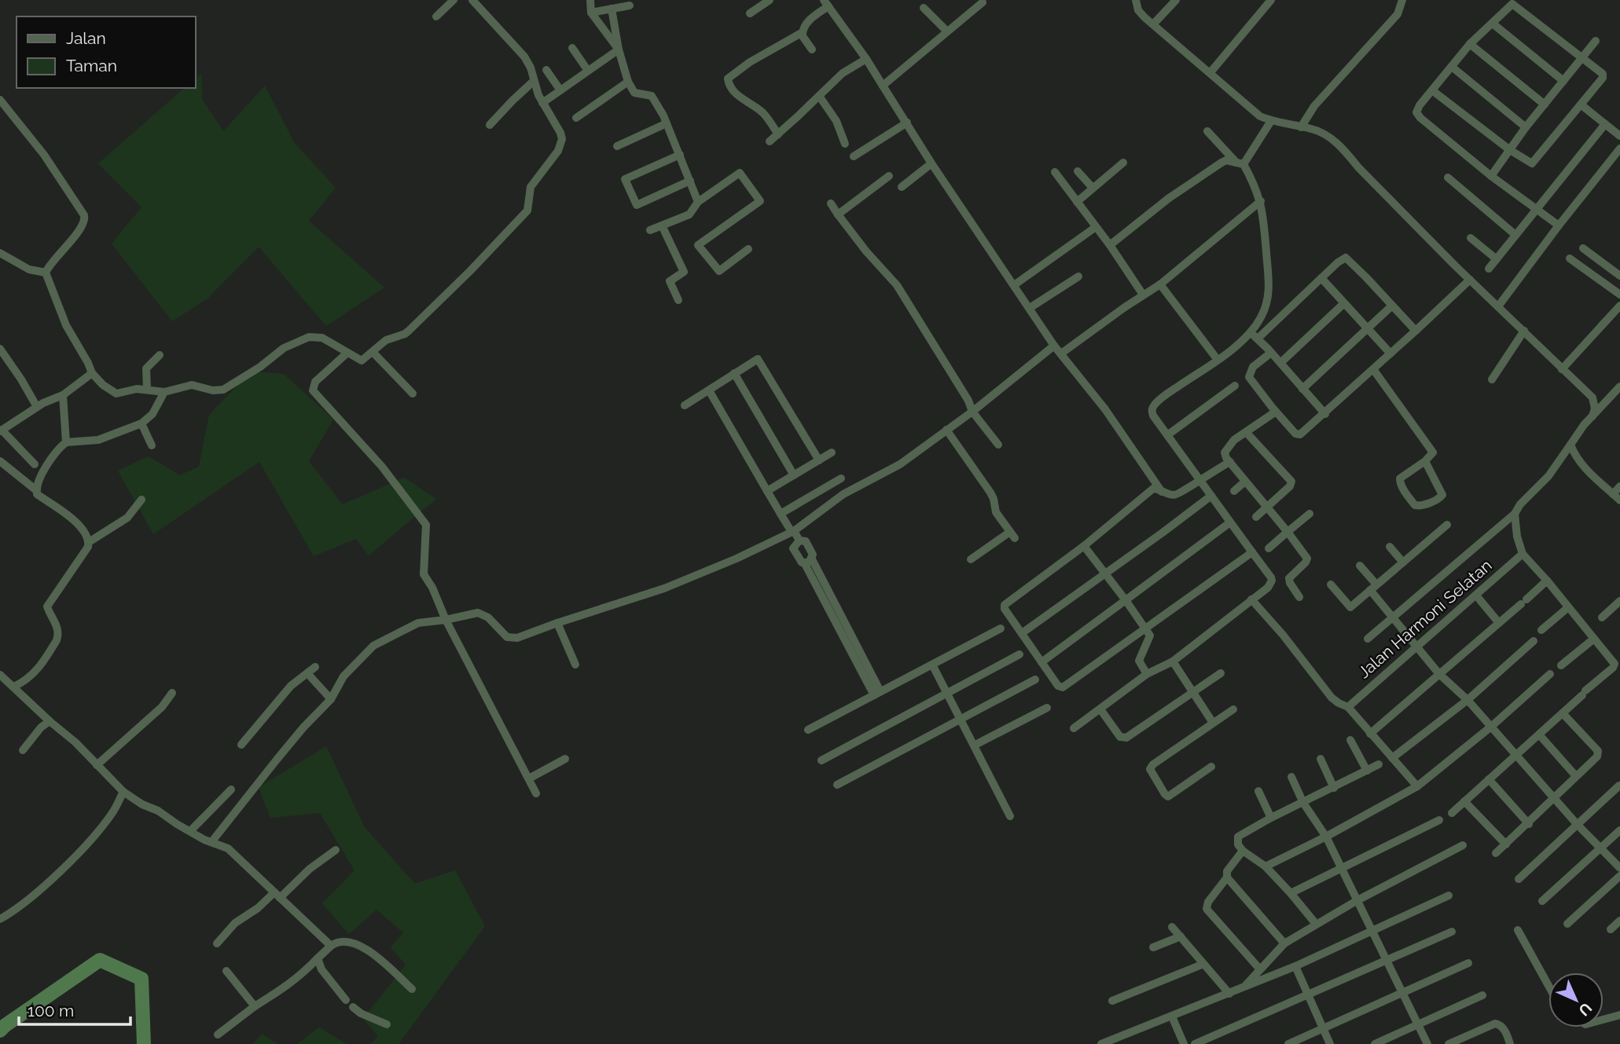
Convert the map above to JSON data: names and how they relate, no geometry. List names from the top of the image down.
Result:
{
  "streets": {
    "street": ["Jalan Harmoni Selatan"]
  },
  "legend": ["Jalan", "Taman"],
  "scale_bar": "100 m",
  "north": "bottom right"
}
